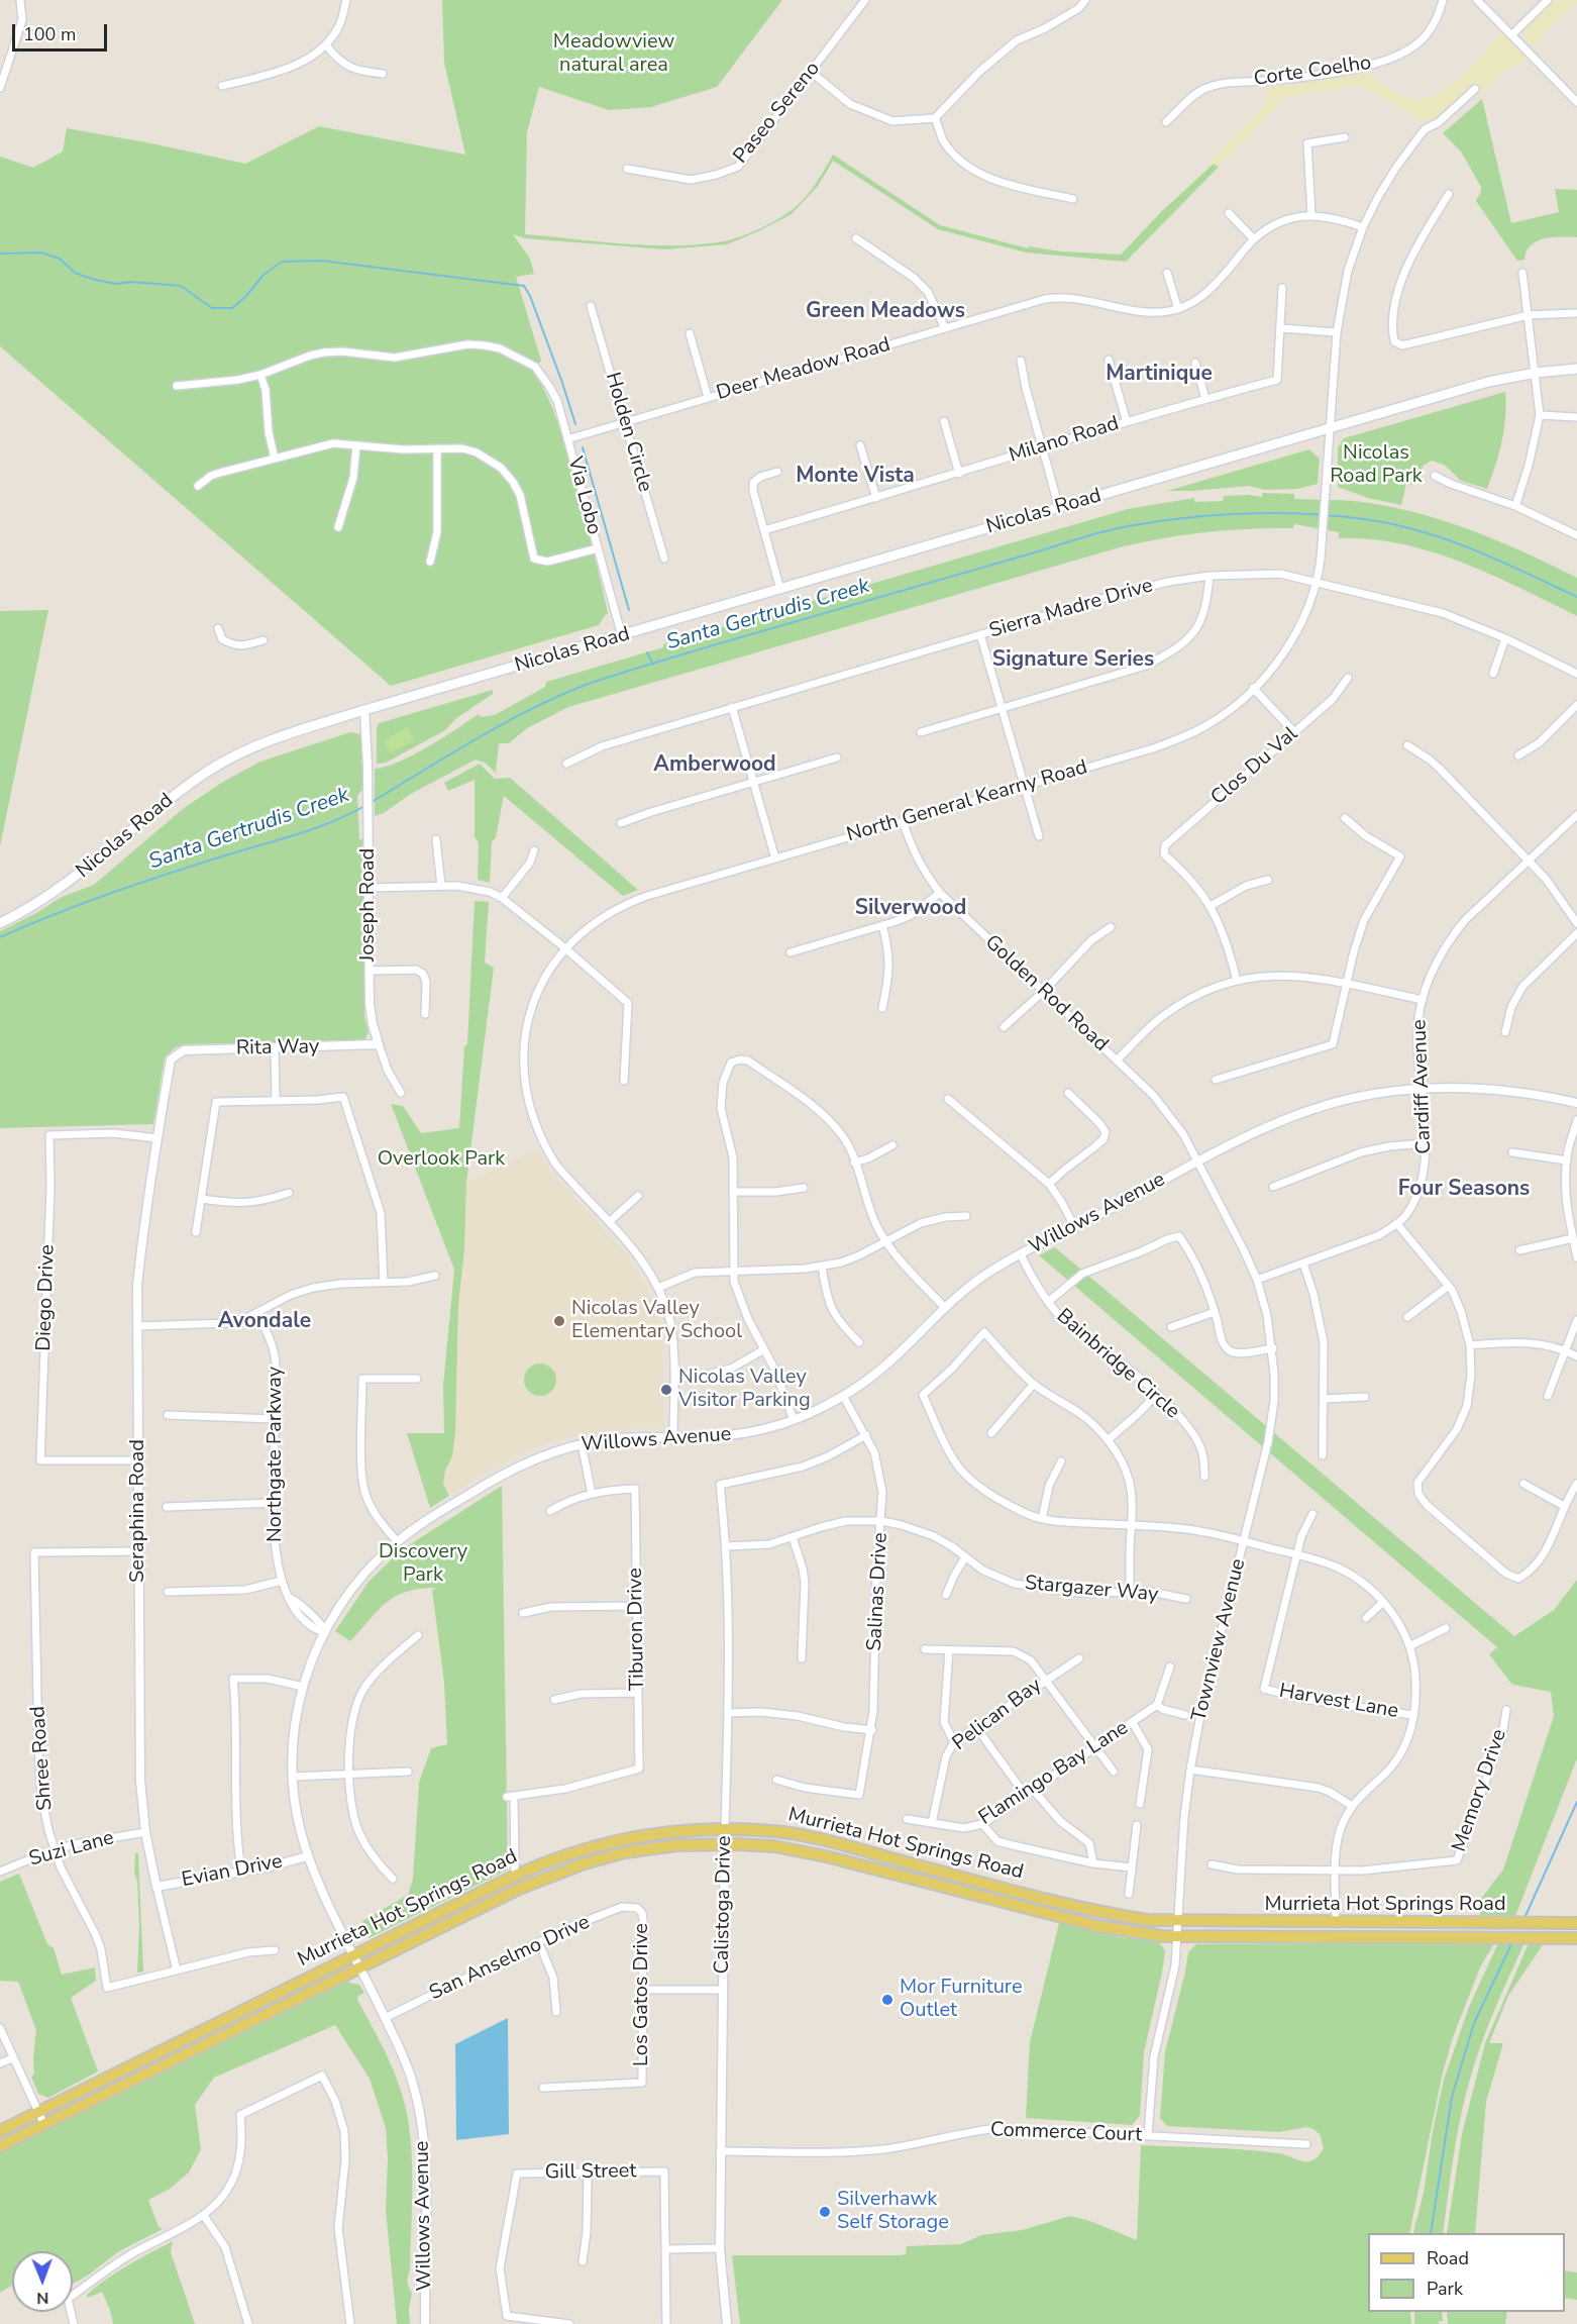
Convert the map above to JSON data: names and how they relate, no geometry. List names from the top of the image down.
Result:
{
  "streets": {
    "main road": ["Nicolas Road", "Murrieta Hot Springs Road"],
    "street": [
      "Corte Coelho",
      "Paseo Sereno",
      "Deer Meadow Road",
      "Holden Circle",
      "Milano Road",
      "Via Lobo",
      "Sierra Madre Drive",
      "Clos Du Val",
      "North General Kearny Road",
      "Joseph Road",
      "Golden Rod Road",
      "Rita Way",
      "Cardiff Avenue",
      "Willows Avenue",
      "Diego Drive",
      "Bainbridge Circle",
      "Northgate Parkway",
      "Seraphina Road",
      "Stargazer Way",
      "Salinas Drive",
      "Tiburon Drive",
      "Townview Avenue",
      "Harvest Lane",
      "Pelican Bay",
      "Shree Road",
      "Flamingo Bay Lane",
      "Memory Drive",
      "Suzi Lane",
      "Evian Drive",
      "Calistoga Drive",
      "San Anselmo Drive",
      "Los Gatos Drive",
      "Commerce Court",
      "Gill Street"
    ]
  },
  "crossings": [
    ["Deer Meadow Road", "Holden Circle"],
    ["Deer Meadow Road", "Via Lobo"],
    ["Deer Meadow Road", "North General Kearny Road"],
    ["Via Lobo", "Nicolas Road"],
    ["Nicolas Road", "North General Kearny Road"],
    ["Nicolas Road", "Joseph Road"],
    ["Sierra Madre Drive", "North General Kearny Road"],
    ["North General Kearny Road", "Golden Rod Road"],
    ["North General Kearny Road", "Willows Avenue"],
    ["Joseph Road", "Rita Way"],
    ["Golden Rod Road", "Willows Avenue"],
    ["Golden Rod Road", "Townview Avenue"],
    ["Rita Way", "Seraphina Road"],
    ["Cardiff Avenue", "Willows Avenue"],
    ["Cardiff Avenue", "Townview Avenue"],
    ["Willows Avenue", "Bainbridge Circle"],
    ["Willows Avenue", "Northgate Parkway"],
    ["Willows Avenue", "Salinas Drive"],
    ["Willows Avenue", "Townview Avenue"],
    ["Willows Avenue", "Murrieta Hot Springs Road"],
    ["Willows Avenue", "Evian Drive"],
    ["Willows Avenue", "San Anselmo Drive"],
    ["Diego Drive", "Seraphina Road"],
    ["Seraphina Road", "Shree Road"],
    ["Seraphina Road", "Suzi Lane"],
    ["Seraphina Road", "Evian Drive"],
    ["Stargazer Way", "Salinas Drive"],
    ["Stargazer Way", "Calistoga Drive"],
    ["Salinas Drive", "Calistoga Drive"],
    ["Tiburon Drive", "Murrieta Hot Springs Road"],
    ["Townview Avenue", "Murrieta Hot Springs Road"],
    ["Townview Avenue", "Commerce Court"],
    ["Pelican Bay", "Flamingo Bay Lane"],
    ["Shree Road", "Suzi Lane"],
    ["Murrieta Hot Springs Road", "Calistoga Drive"],
    ["Calistoga Drive", "Commerce Court"],
    ["San Anselmo Drive", "Los Gatos Drive"]
  ],
  "districts": [
    "Green Meadows",
    "Martinique",
    "Monte Vista",
    "Signature Series",
    "Amberwood",
    "Silverwood",
    "Four Seasons",
    "Avondale"
  ],
  "water": ["Santa Gertrudis Creek"],
  "parks": [
    "Meadowview natural area",
    "Nicolas Road Park",
    "Overlook Park",
    "Discovery Park"
  ],
  "places": [
    "Nicolas Valley Elementary School",
    "Nicolas Valley Visitor Parking",
    "Mor Furniture Outlet",
    "Silverhawk Self Storage"
  ],
  "legend": ["Road", "Park"],
  "scale_bar": "100 m",
  "north": "bottom"
}
